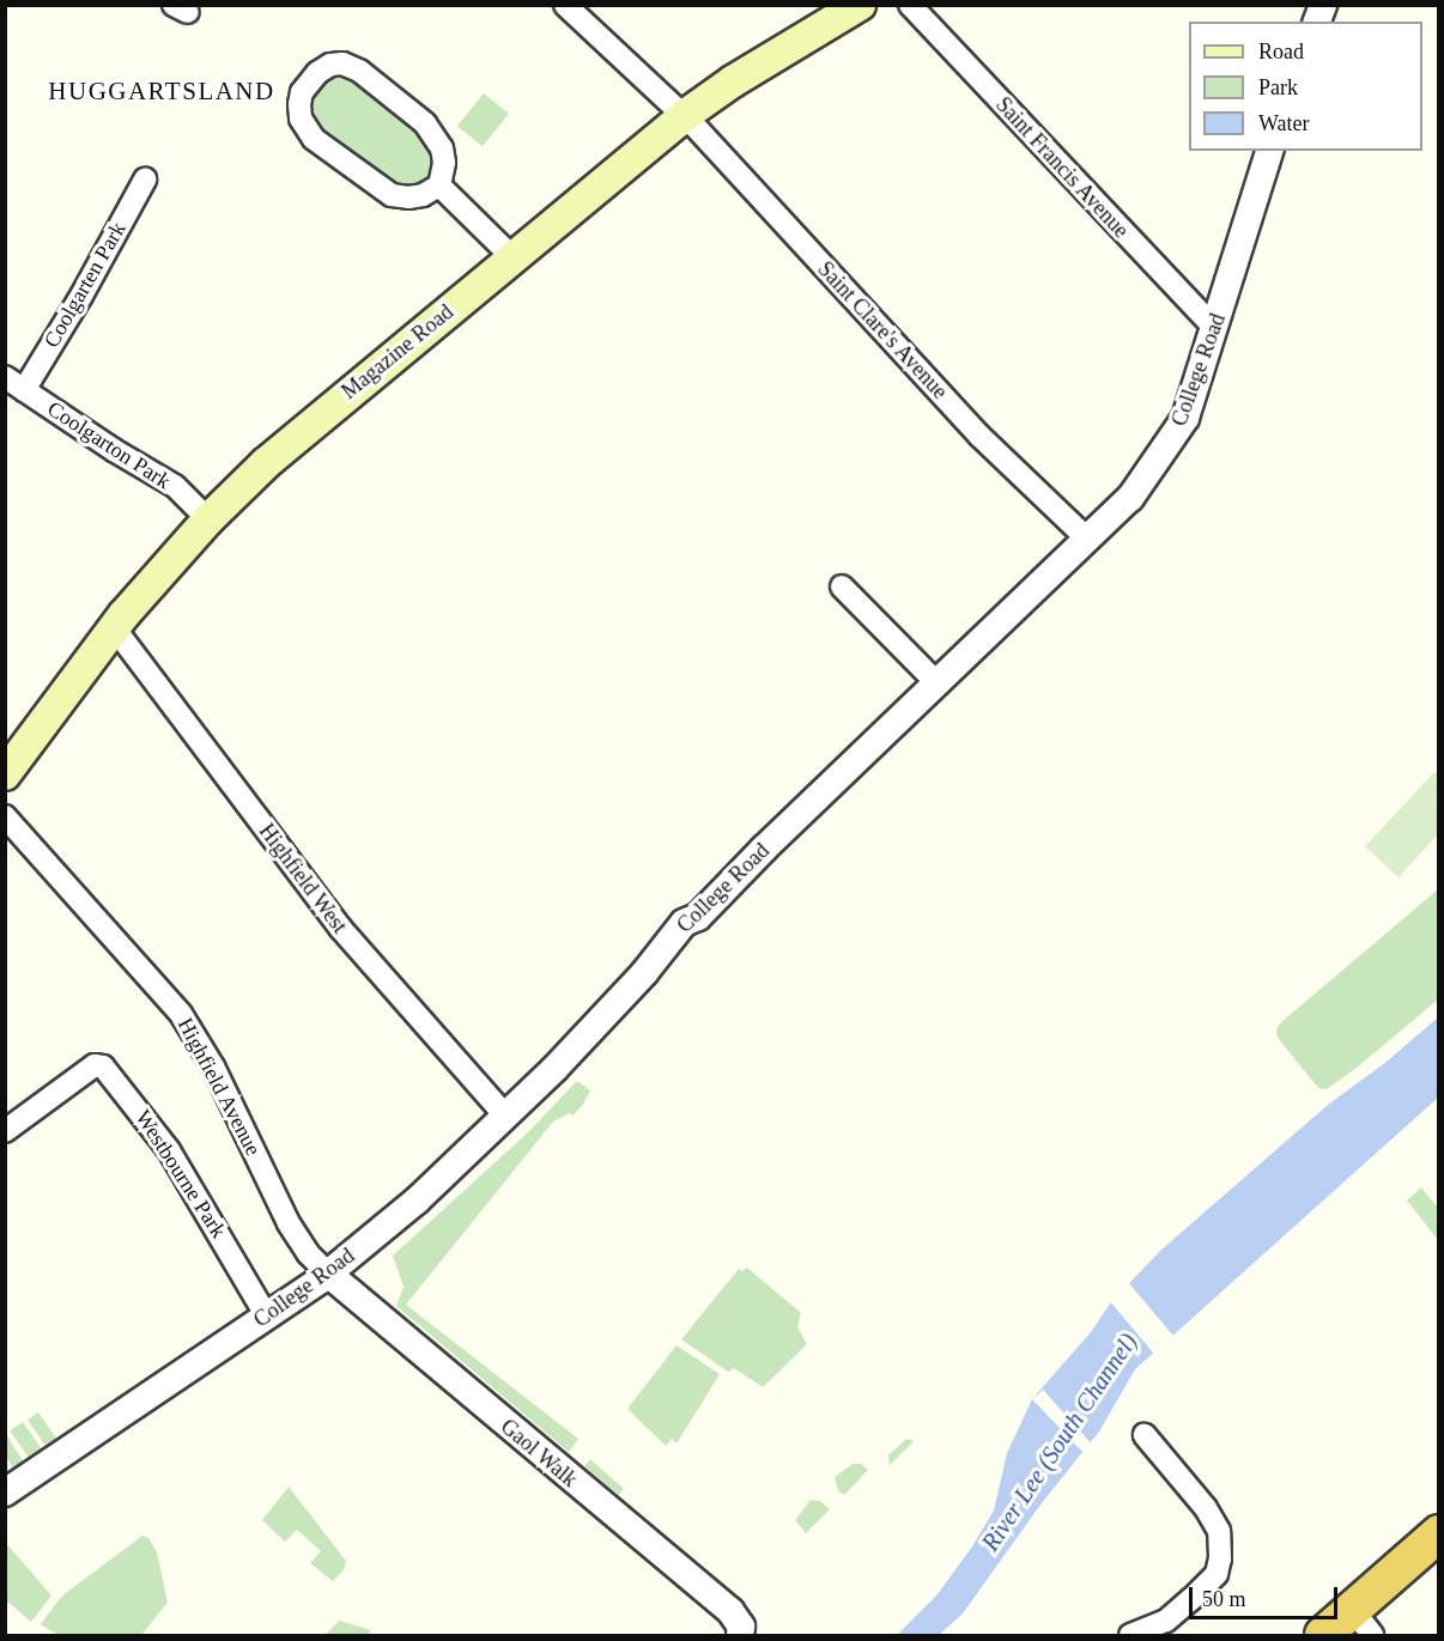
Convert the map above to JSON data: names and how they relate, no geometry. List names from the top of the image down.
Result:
{
  "streets": {
    "main road": ["Magazine Road"],
    "street": [
      "Saint Francis Avenue",
      "Coolgarten Park",
      "Saint Clare's Avenue",
      "College Road",
      "Coolgarton Park",
      "Highfield West",
      "Highfield Avenue",
      "Westbourne Park",
      "Gaol Walk"
    ]
  },
  "crossings": [
    ["Saint Francis Avenue", "College Road"],
    ["Coolgarten Park", "Coolgarton Park"],
    ["Saint Clare's Avenue", "Magazine Road"],
    ["Saint Clare's Avenue", "College Road"],
    ["Magazine Road", "Coolgarton Park"],
    ["Magazine Road", "Highfield West"],
    ["College Road", "Highfield West"],
    ["College Road", "Highfield Avenue"],
    ["College Road", "Westbourne Park"],
    ["College Road", "Gaol Walk"],
    ["Highfield Avenue", "Gaol Walk"]
  ],
  "districts": ["HUGGARTSLAND"],
  "water": ["River Lee (South Channel)"],
  "legend": ["Road", "Park", "Water"],
  "scale_bar": "50 m"
}
